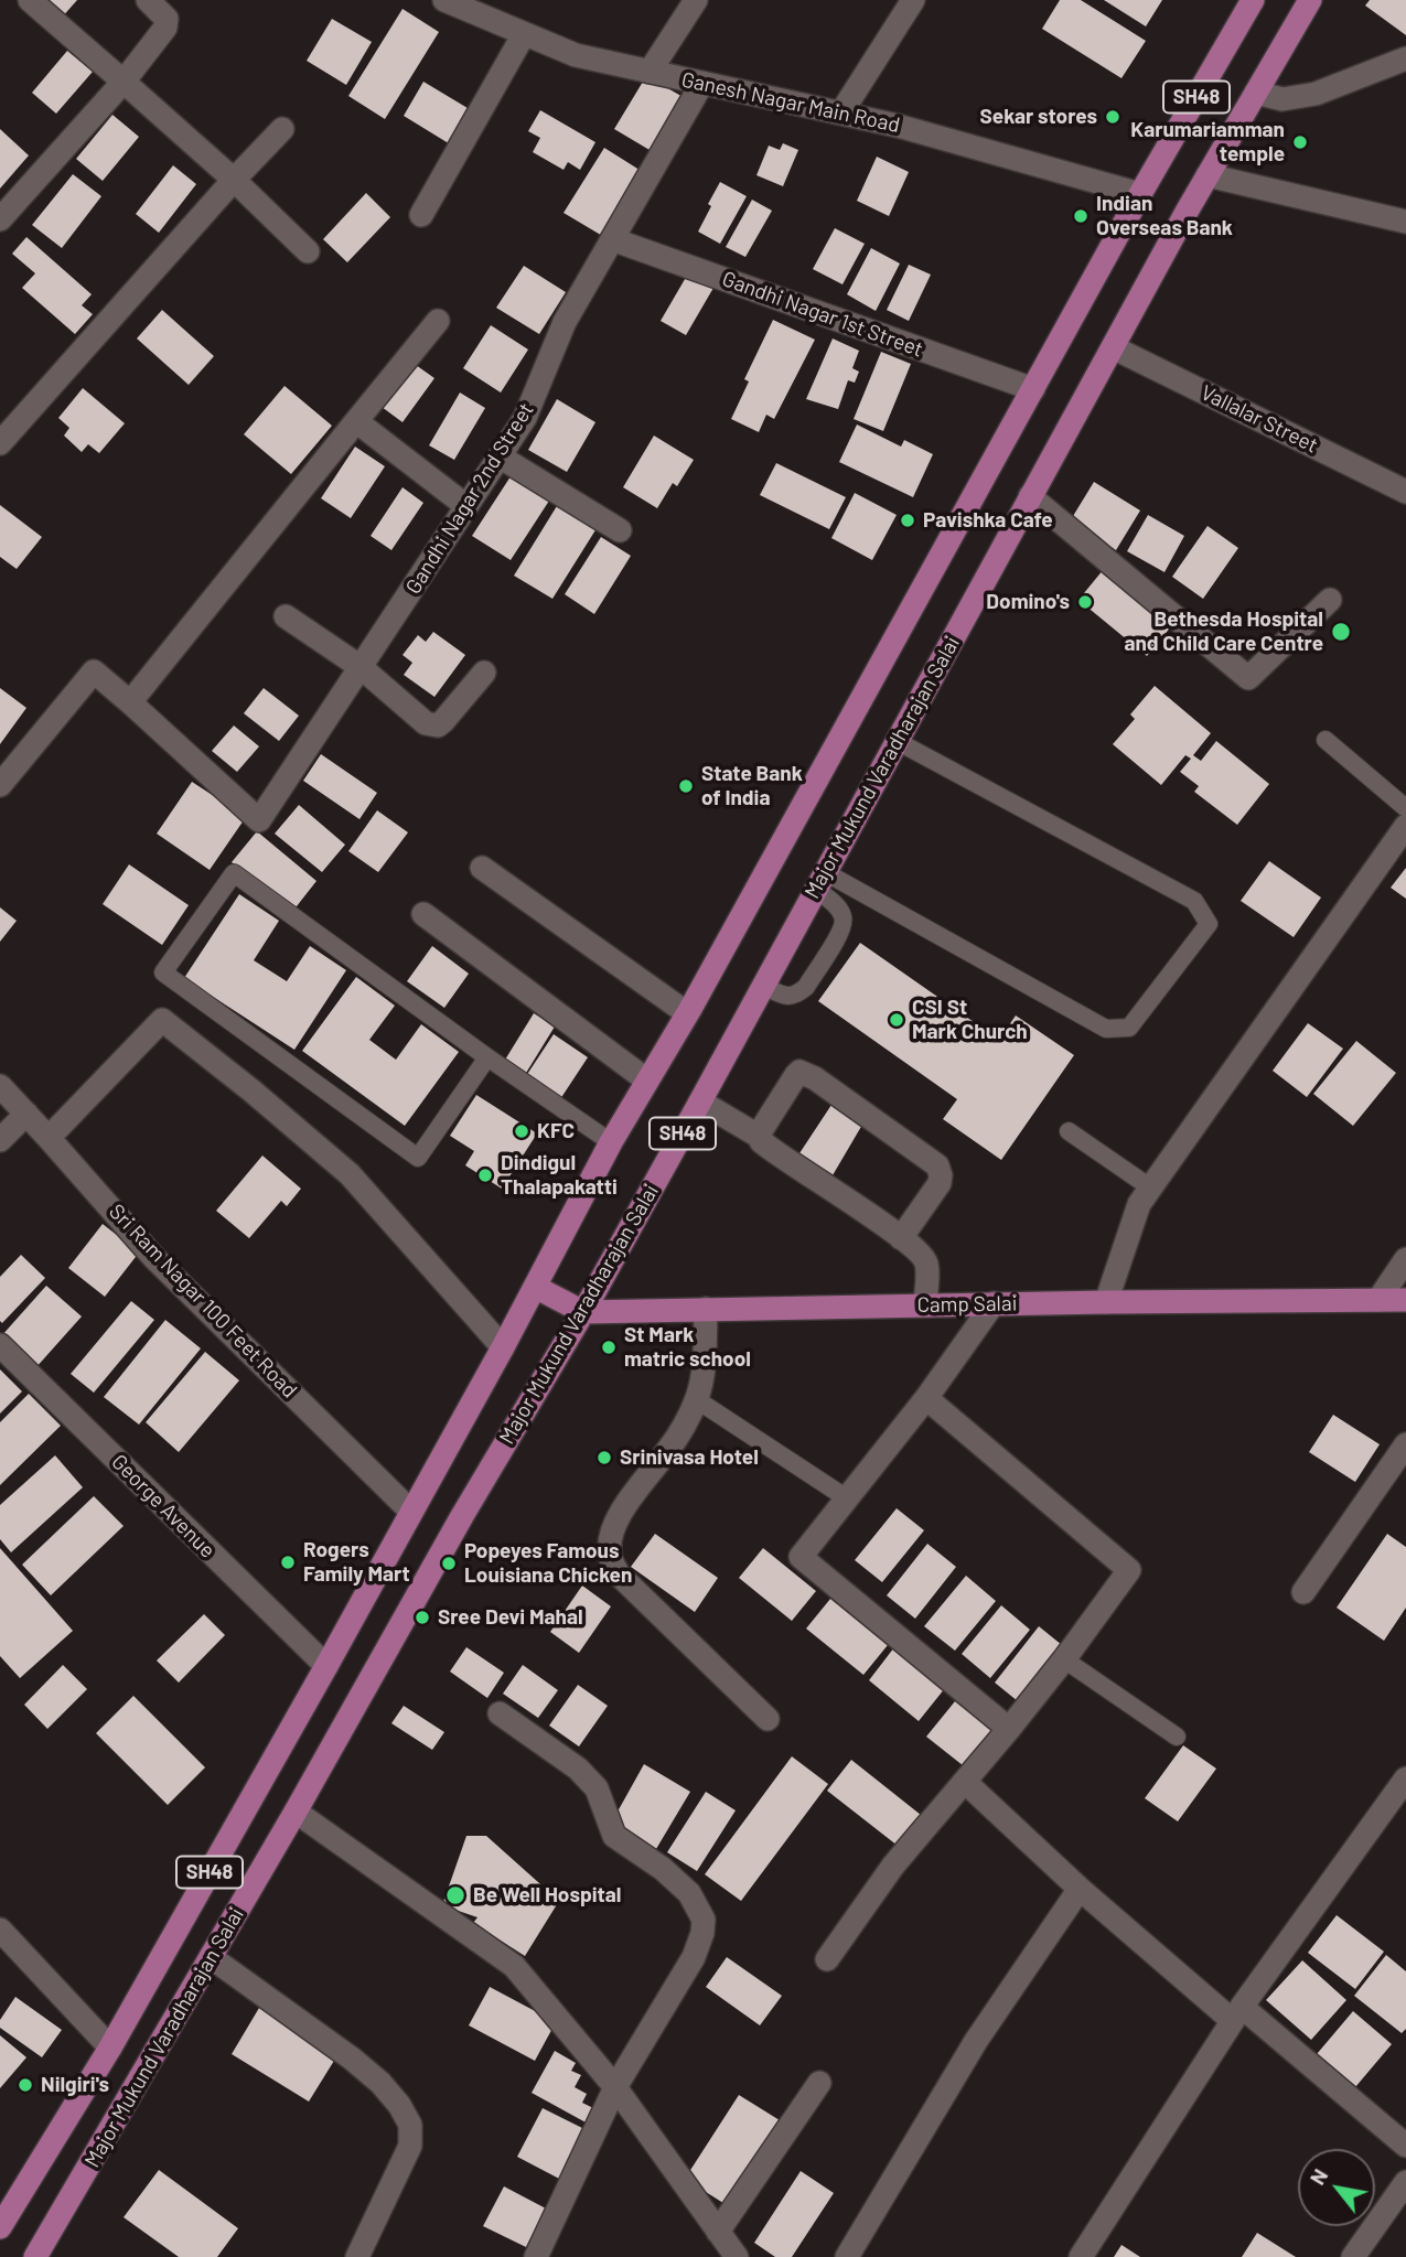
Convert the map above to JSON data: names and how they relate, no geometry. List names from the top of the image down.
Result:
{
  "streets": {
    "main road": ["SH48", "Major Mukund Varadharajan Salai", "Camp Salai"],
    "street": [
      "Ganesh Nagar Main Road",
      "Gandhi Nagar 1st Street",
      "Vallalar Street",
      "Gandhi Nagar 2nd Street",
      "Sri Ram Nagar 100 Feet Road",
      "George Avenue"
    ]
  },
  "crossings": [
    ["SH48", "Ganesh Nagar Main Road"],
    ["SH48", "Major Mukund Varadharajan Salai"],
    ["Ganesh Nagar Main Road", "Gandhi Nagar 2nd Street"],
    ["Ganesh Nagar Main Road", "Major Mukund Varadharajan Salai"],
    ["Gandhi Nagar 1st Street", "Gandhi Nagar 2nd Street"],
    ["Gandhi Nagar 1st Street", "Major Mukund Varadharajan Salai"],
    ["Vallalar Street", "Major Mukund Varadharajan Salai"],
    ["Major Mukund Varadharajan Salai", "Sri Ram Nagar 100 Feet Road"],
    ["Major Mukund Varadharajan Salai", "Camp Salai"],
    ["Major Mukund Varadharajan Salai", "George Avenue"]
  ],
  "places": [
    "Sekar stores",
    "Karumariamman temple",
    "Indian Overseas Bank",
    "Pavishka Cafe",
    "Domino's",
    "Bethesda Hospital and Child Care Centre",
    "State Bank of India",
    "CSI St Mark Church",
    "KFC",
    "Dindigul Thalapakatti",
    "St Mark matric school",
    "Srinivasa Hotel",
    "Rogers Family Mart",
    "Popeyes Famous Louisiana Chicken",
    "Sree Devi Mahal",
    "Be Well Hospital",
    "Nilgiri's"
  ],
  "north": "top left"
}
